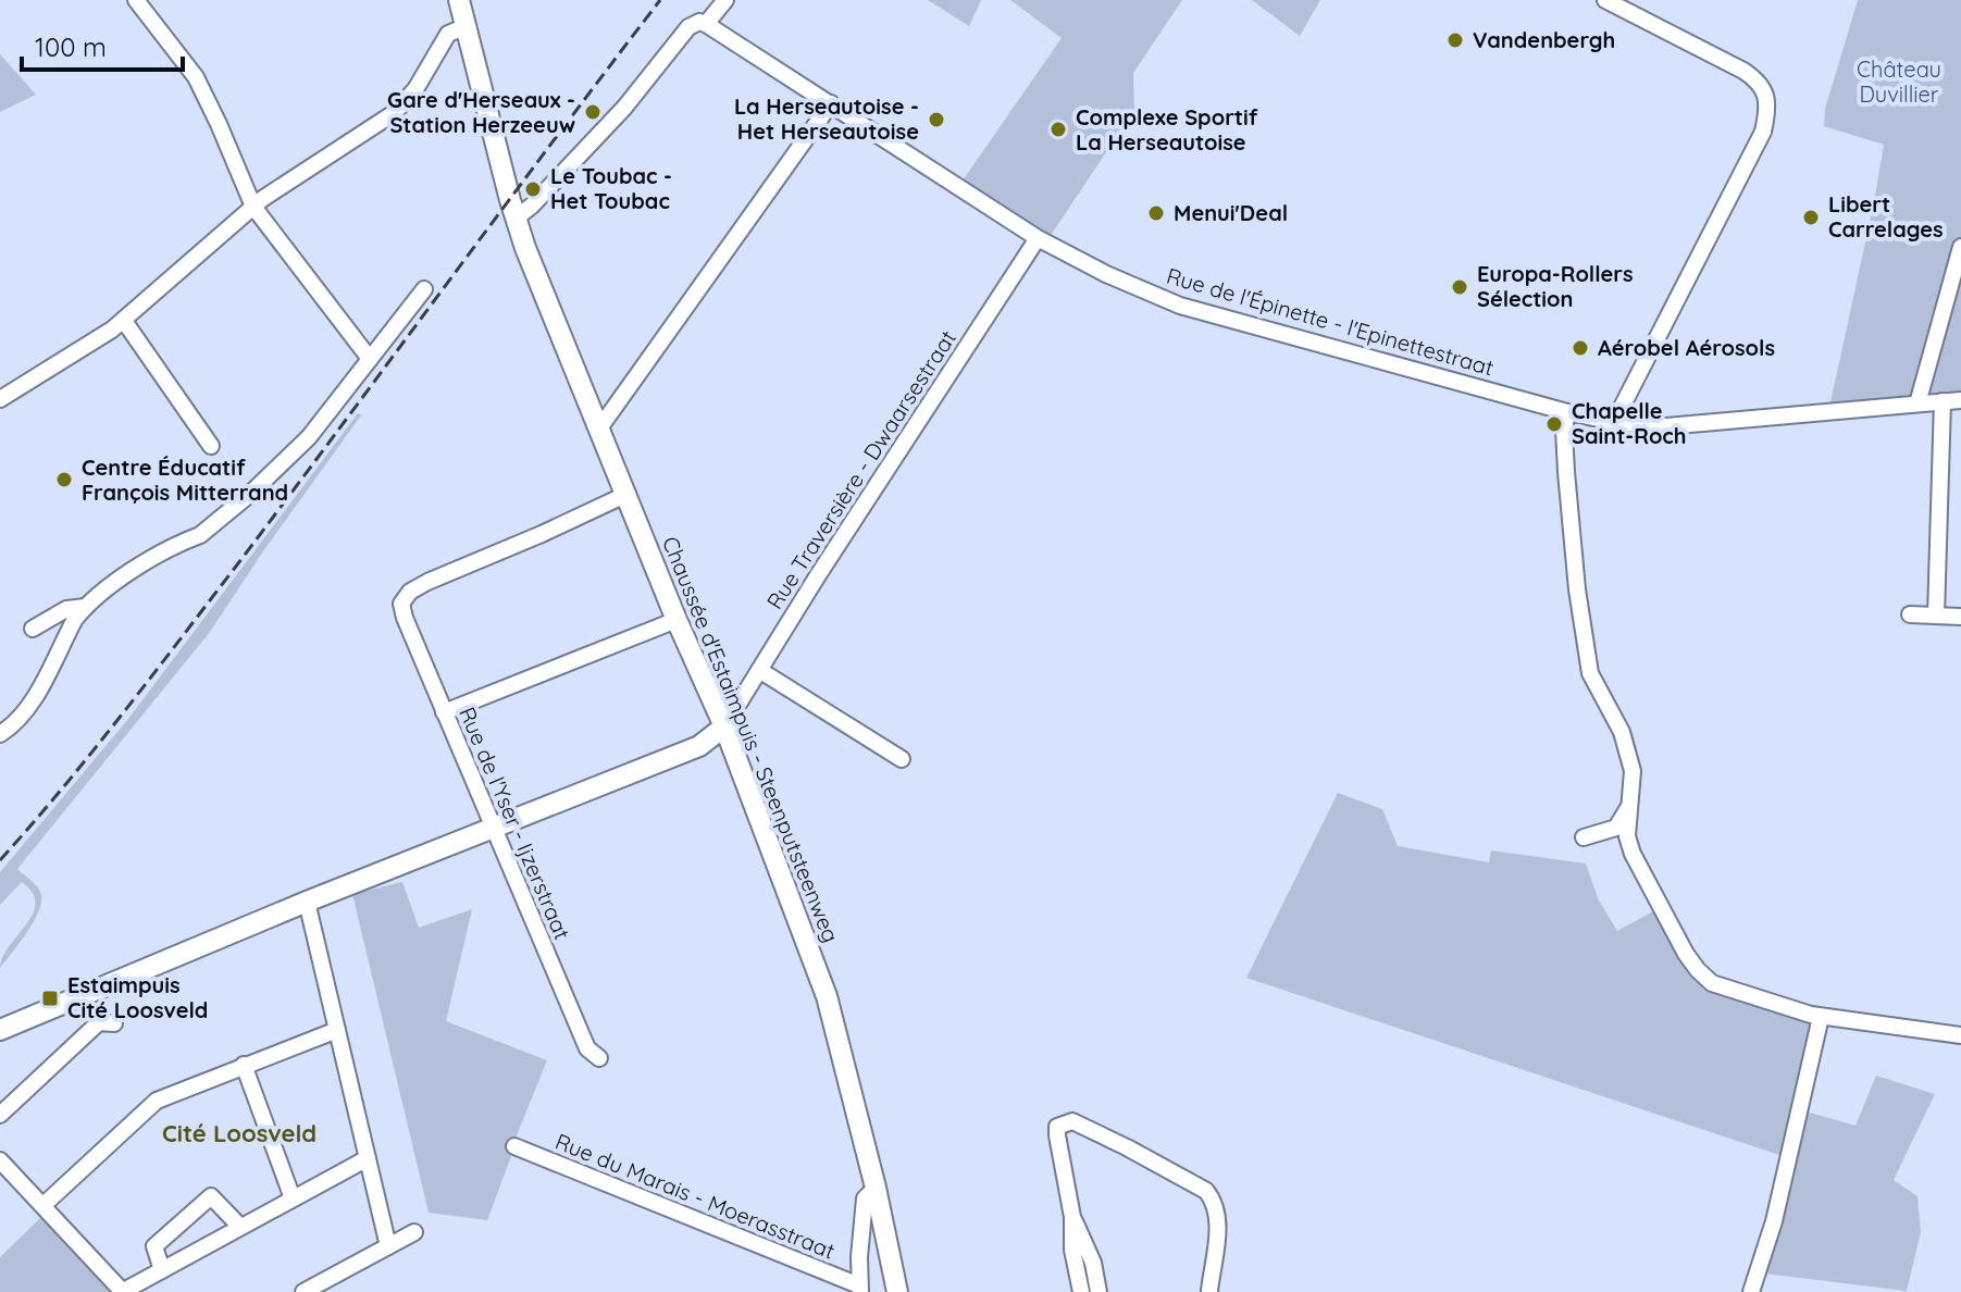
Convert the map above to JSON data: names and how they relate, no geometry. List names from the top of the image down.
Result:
{
  "streets": {
    "main road": ["Chaussée d'Estaimpuis - Steenputsteenweg"],
    "street": [
      "Rue de l'Épinette - l'Epinettestraat",
      "Rue Traversière - Dwaarsestraat",
      "Rue de l'Yser - Ijzerstraat",
      "Rue du Marais - Moerasstraat"
    ]
  },
  "crossings": [
    ["Rue de l'Épinette - l'Epinettestraat", "Rue Traversière - Dwaarsestraat"],
    ["Rue Traversière - Dwaarsestraat", "Chaussée d'Estaimpuis - Steenputsteenweg"],
    ["Chaussée d'Estaimpuis - Steenputsteenweg", "Rue de l'Yser - Ijzerstraat"]
  ],
  "districts": ["Cité Loosveld"],
  "parks": ["Château Duvillier"],
  "places": {
    "other": [
      "Vandenbergh",
      "Gare d'Herseaux - Station Herzeeuw",
      "La Herseautoise - Het Herseautoise",
      "Complexe Sportif La Herseautoise",
      "Le Toubac - Het Toubac",
      "Menui'Deal",
      "Libert Carrelages",
      "Europa-Rollers Sélection",
      "Aérobel Aérosols",
      "Chapelle Saint-Roch",
      "Centre Éducatif François Mitterrand"
    ],
    "transit": ["Estaimpuis Cité Loosveld"]
  },
  "scale_bar": "100 m"
}
